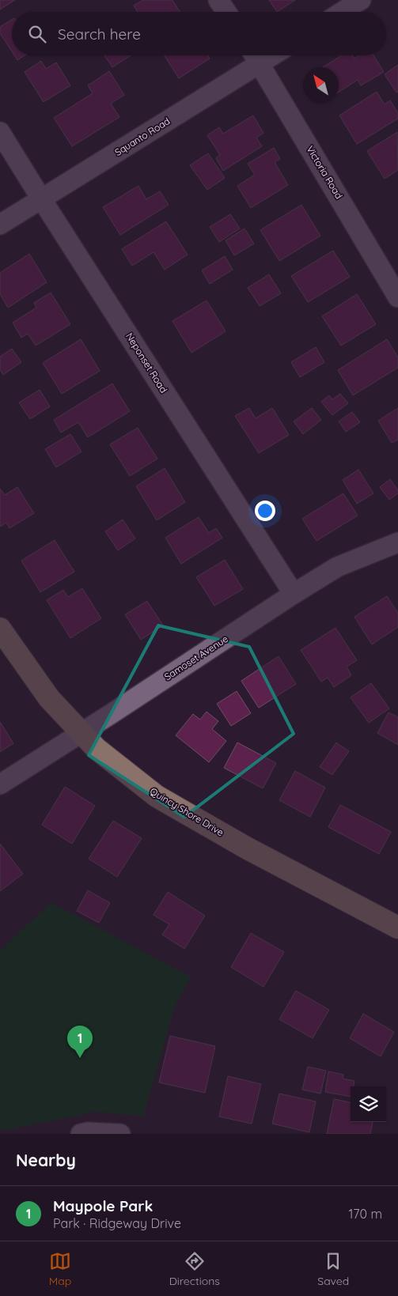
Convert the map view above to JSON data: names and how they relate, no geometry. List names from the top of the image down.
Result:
{
  "streets": {
    "main road": ["Quincy Shore Drive"],
    "street": [
      "Squanto Road",
      "Victoria Road",
      "Neponset Road",
      "Samoset Avenue"
    ]
  },
  "crossings": [
    ["Squanto Road", "Victoria Road"],
    ["Squanto Road", "Neponset Road"],
    ["Neponset Road", "Samoset Avenue"],
    ["Samoset Avenue", "Quincy Shore Drive"]
  ],
  "north": "top left",
  "page": {
    "search": "Search here",
    "pins": "1",
    "heading": "Nearby",
    "list": [
      {
        "mark": "1",
        "name": "Maypole Park",
        "note": "Park · Ridgeway Drive",
        "value": "170 m"
      }
    ],
    "nav": ["Map", "Directions", "Saved"]
  }
}
